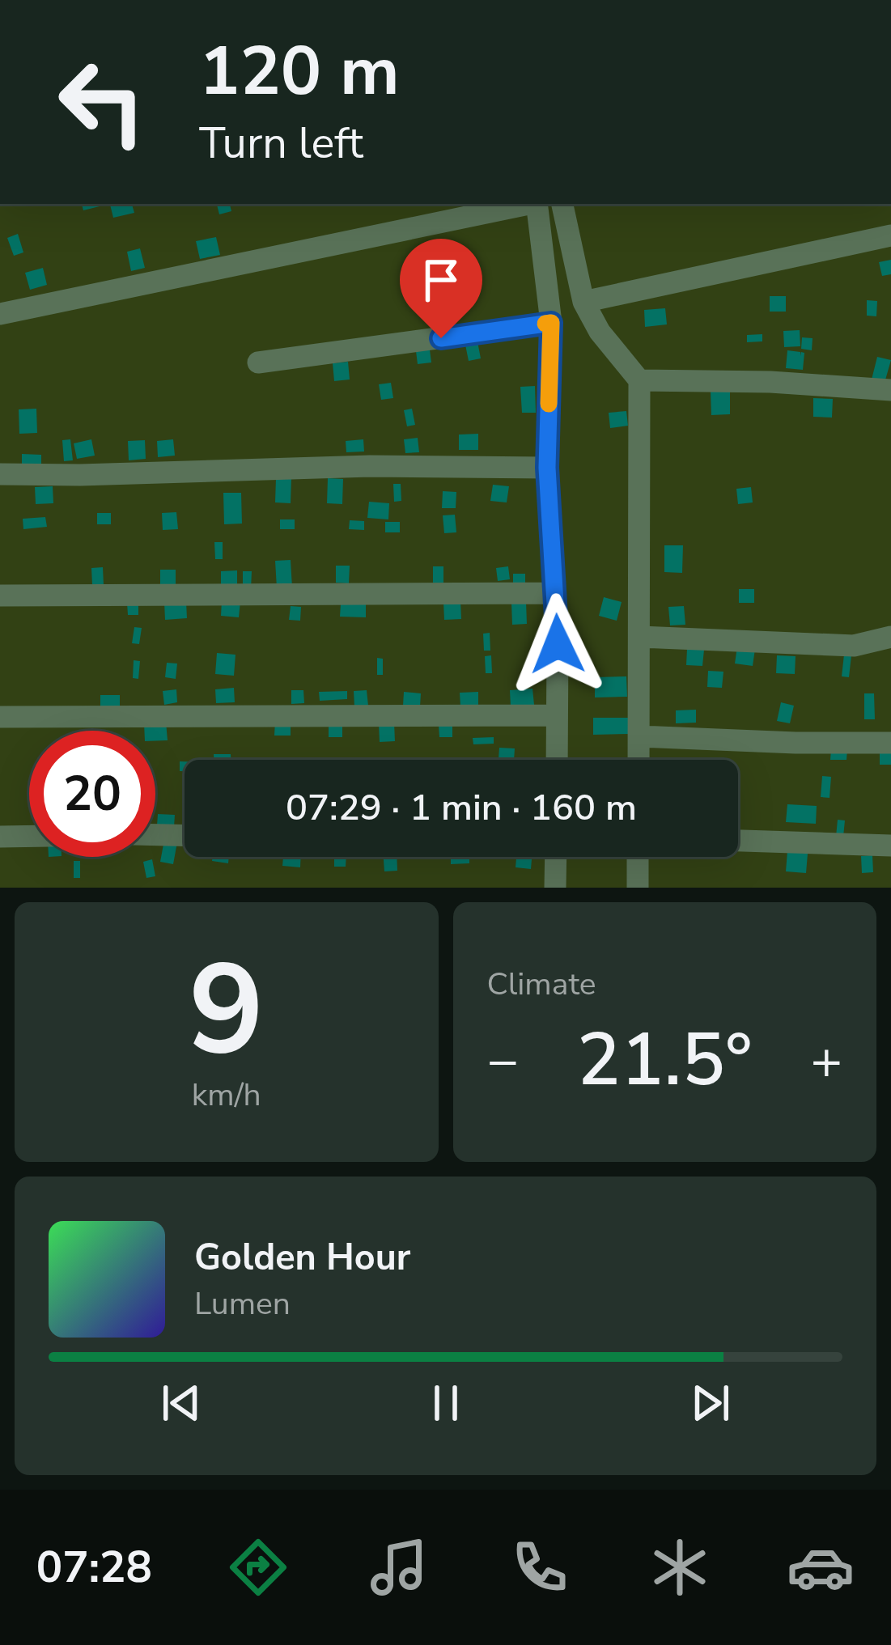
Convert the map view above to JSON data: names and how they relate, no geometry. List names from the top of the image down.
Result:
{
  "page": {
    "turn": ["120 m", "Turn left"],
    "limit": "20",
    "trip": "07:29 · 1 min · 160 m",
    "tile": [
      ["9", "km/h"],
      "Climate"
    ],
    "heat": ["−", "21.5°", "+"],
    "song": ["Golden Hour", "Lumen"],
    "tabs": "07:28"
  }
}
